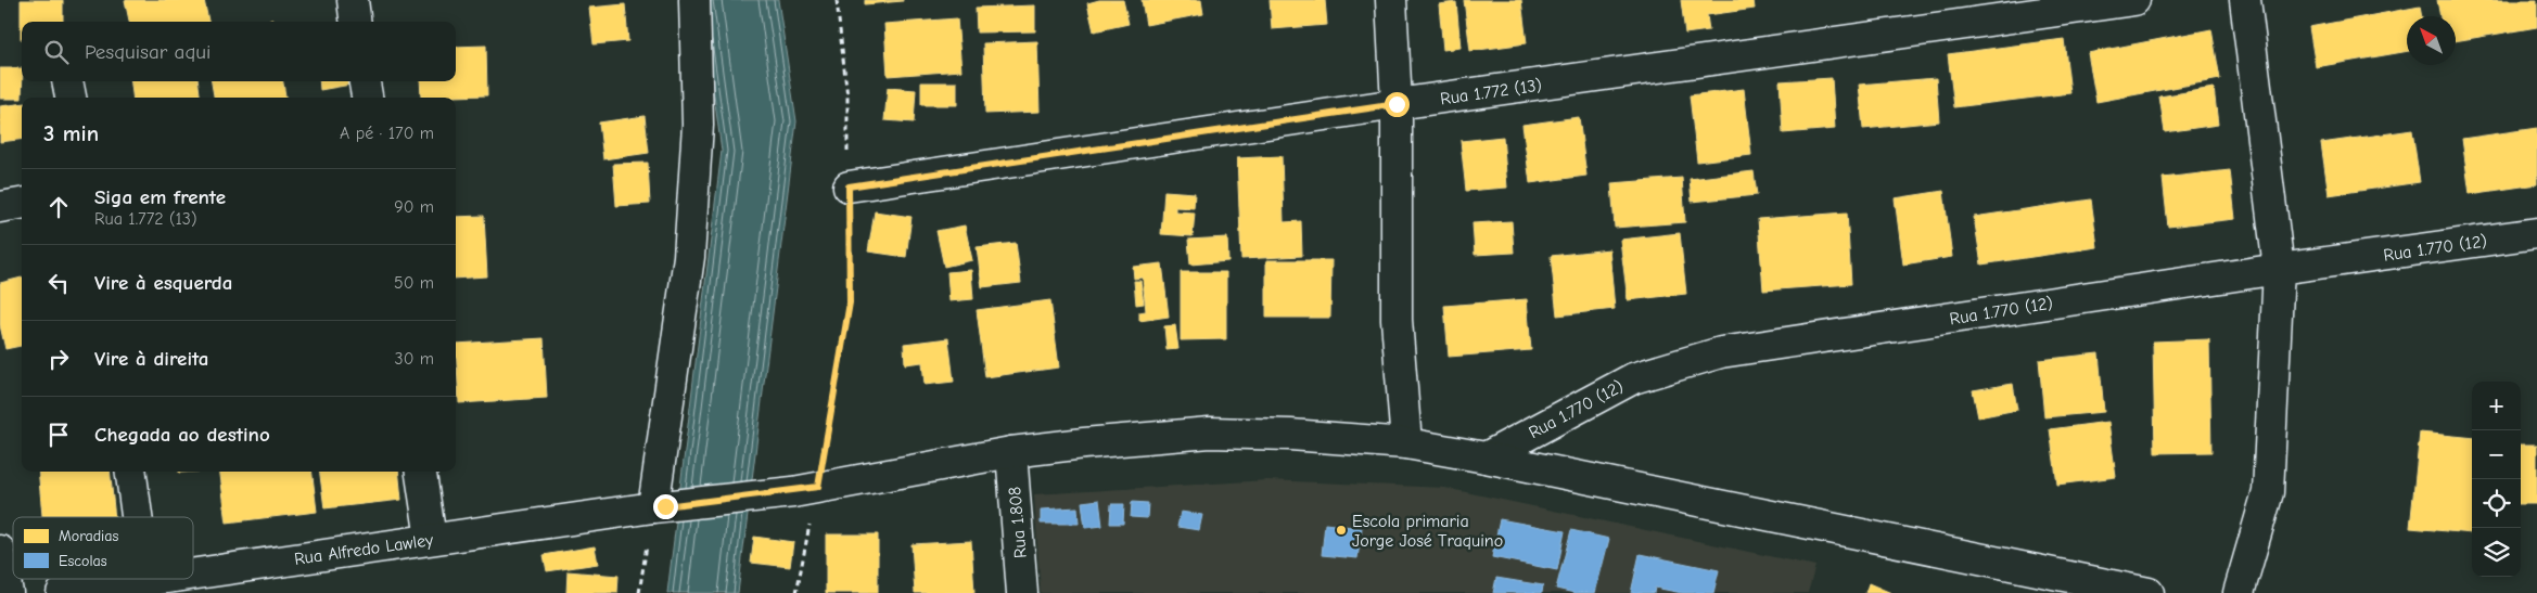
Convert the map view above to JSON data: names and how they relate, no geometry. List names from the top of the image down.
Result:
{
  "streets": {
    "street": [
      "Rua 1.772 (13)",
      "Rua 1.770 (12)",
      "Rua 1.808",
      "Rua Alfredo Lawley"
    ]
  },
  "crossings": [
    ["Rua 1.770 (12)", "Rua Alfredo Lawley"],
    ["Rua 1.808", "Rua Alfredo Lawley"]
  ],
  "places": ["Escola primaria Jorge José Traquino"],
  "legend": ["Moradias", "Escolas"],
  "north": "top left",
  "page": {
    "search": "Pesquisar aqui",
    "heading": ["3 min", "A pé · 170 m"],
    "list": [
      ["Siga em frente", "Rua 1.772 (13)", "90 m"],
      ["Vire à esquerda", "50 m"],
      ["Vire à direita", "30 m"],
      "Chegada ao destino"
    ],
    "map_buttons": ["+", "−"]
  }
}
